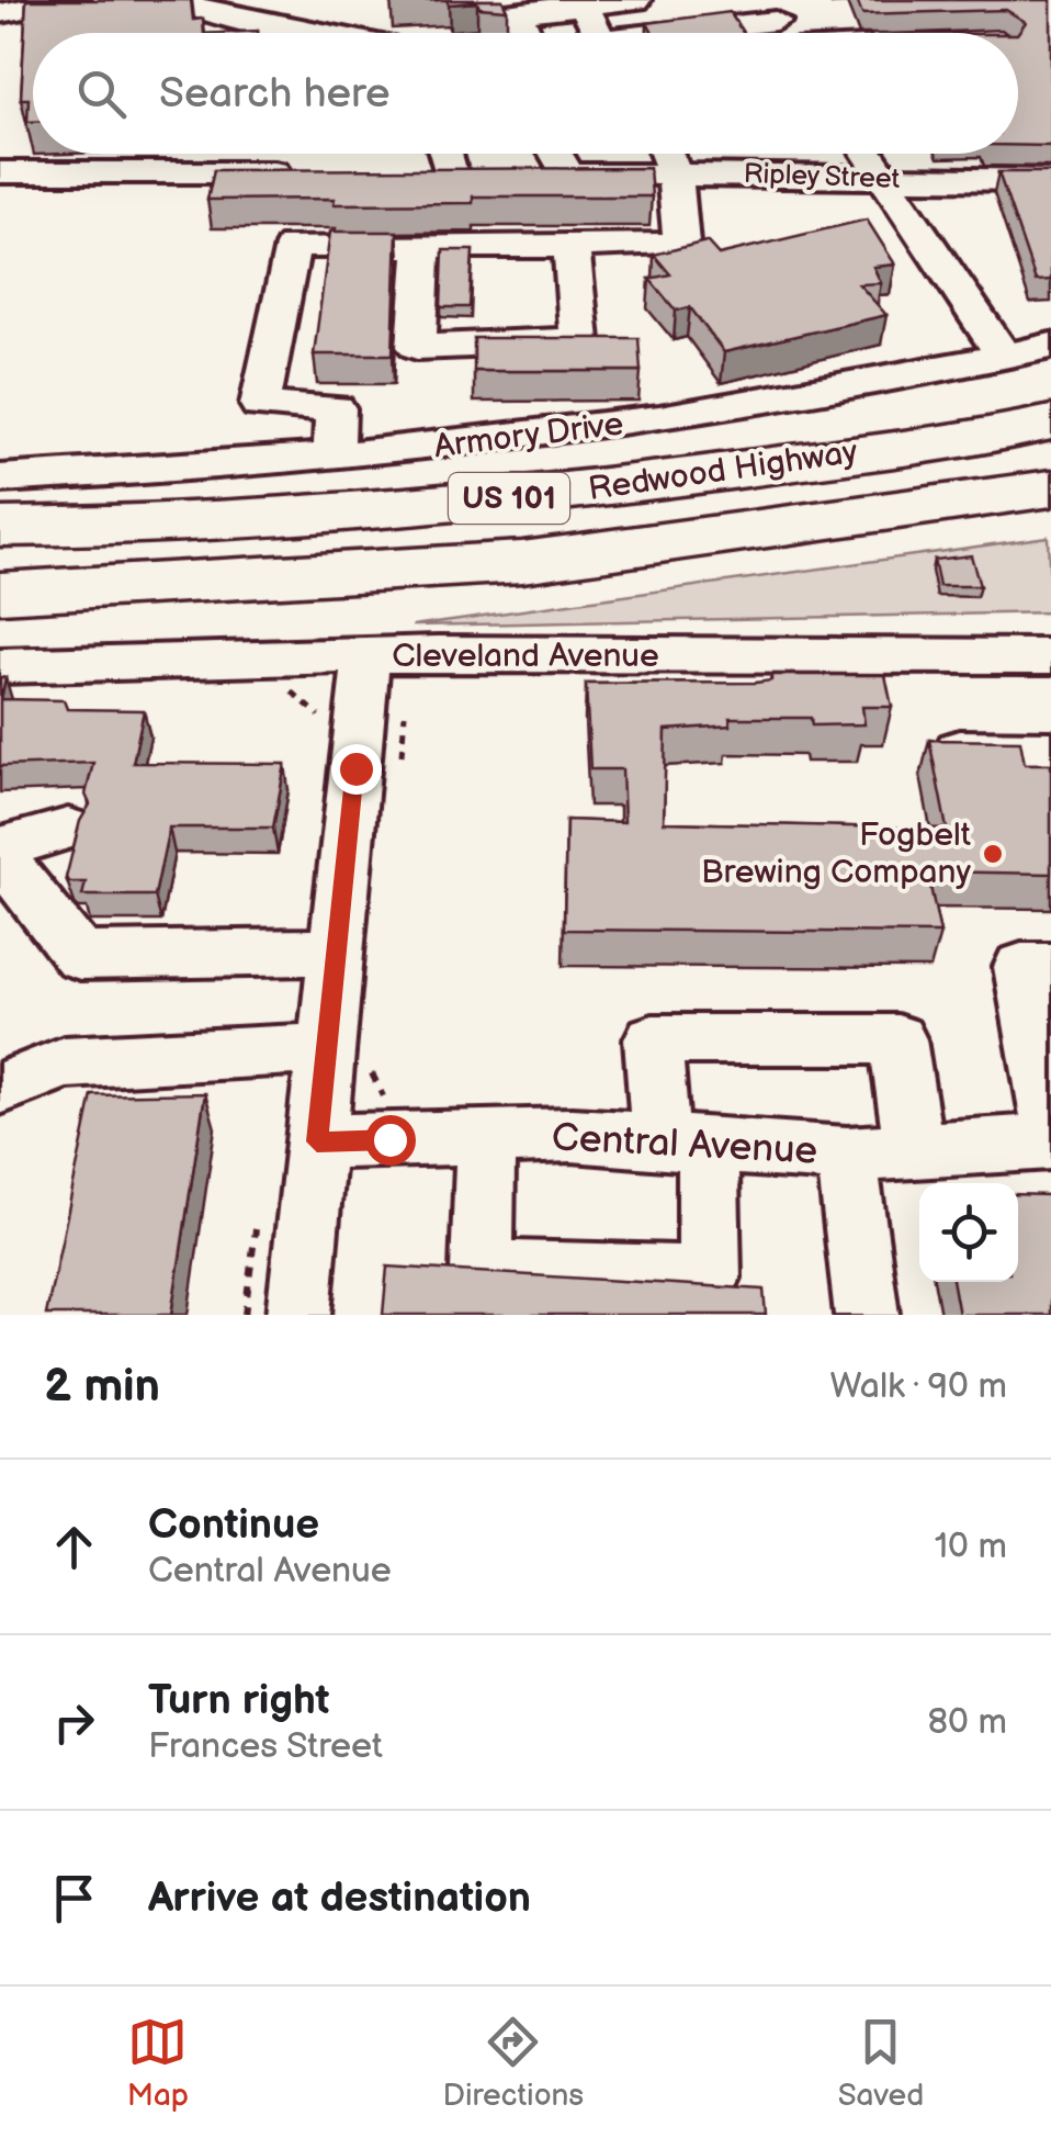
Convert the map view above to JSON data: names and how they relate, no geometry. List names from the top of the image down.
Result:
{
  "streets": {
    "highway": ["Redwood Highway", "US 101"],
    "street": [
      "Ripley Street",
      "Armory Drive",
      "Cleveland Avenue",
      "Central Avenue"
    ]
  },
  "places": ["Fogbelt Brewing Company"],
  "page": {
    "search": "Search here",
    "heading": ["2 min", "Walk · 90 m"],
    "list": [
      ["Continue", "Central Avenue", "10 m"],
      ["Turn right", "Frances Street", "80 m"],
      "Arrive at destination"
    ],
    "nav": ["Map", "Directions", "Saved"]
  }
}
